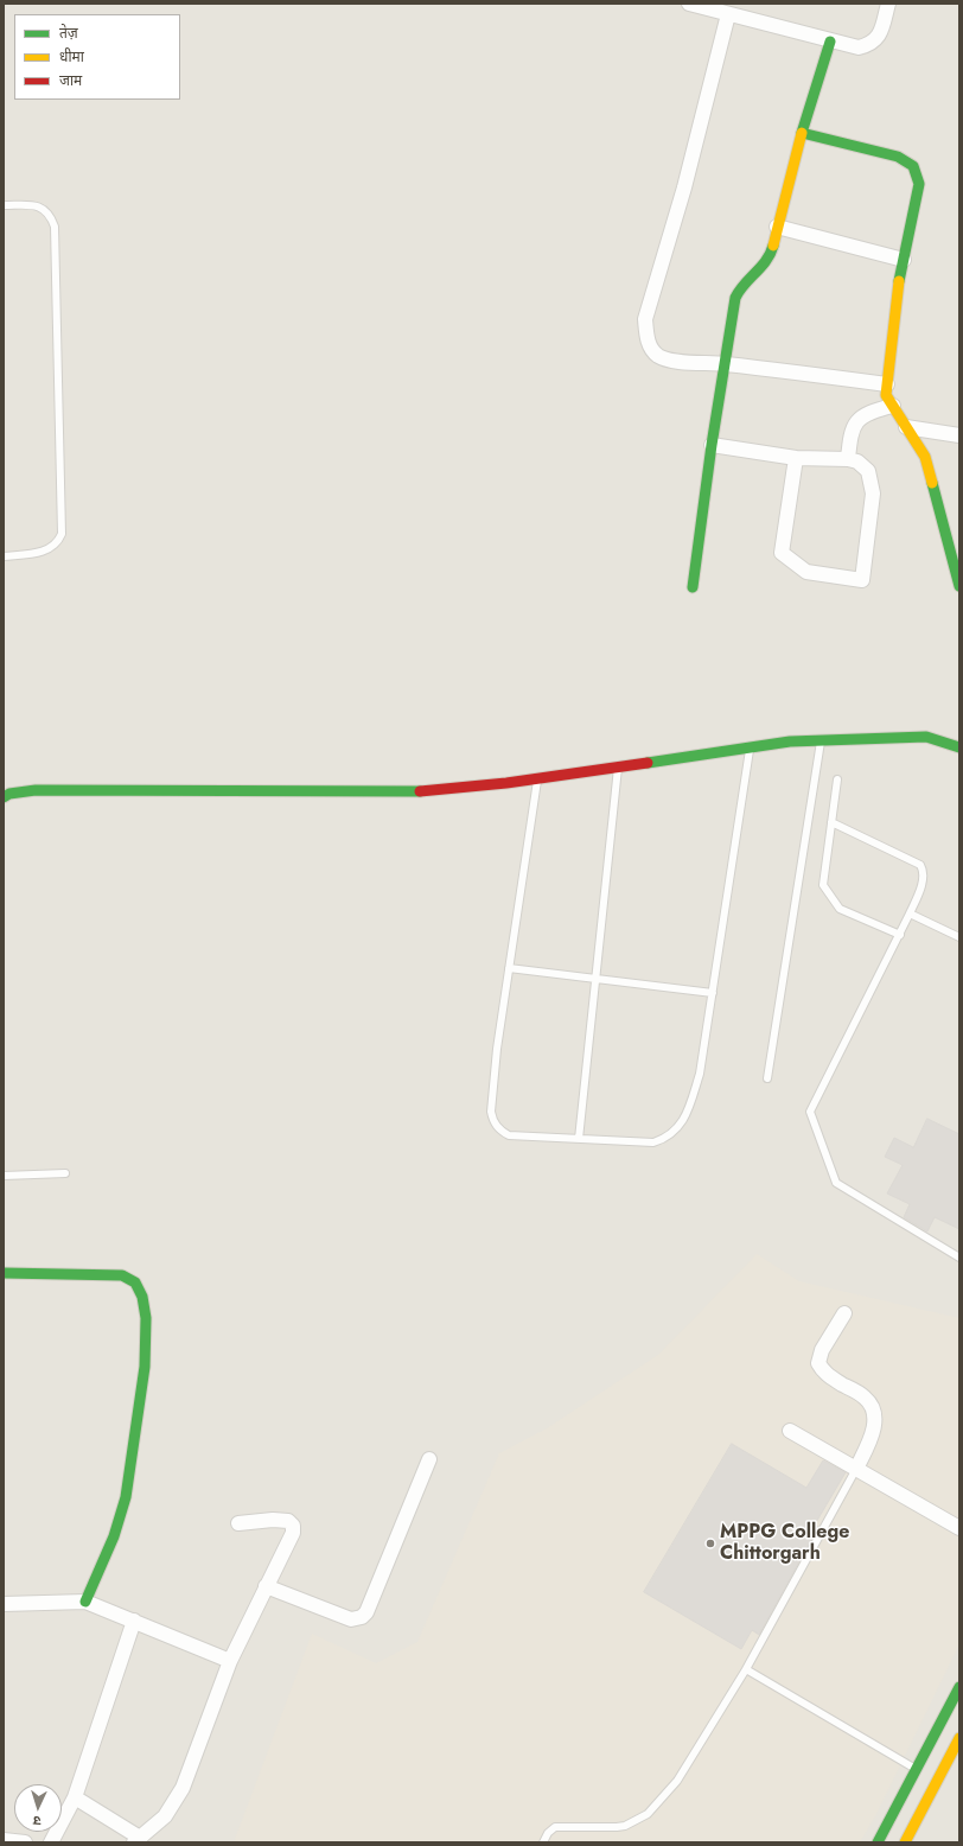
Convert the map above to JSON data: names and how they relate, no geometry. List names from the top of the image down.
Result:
{
  "places": ["MPPG College Chittorgarh"],
  "legend": ["तेज़", "धीमा", "जाम"],
  "north": "bottom"
}
